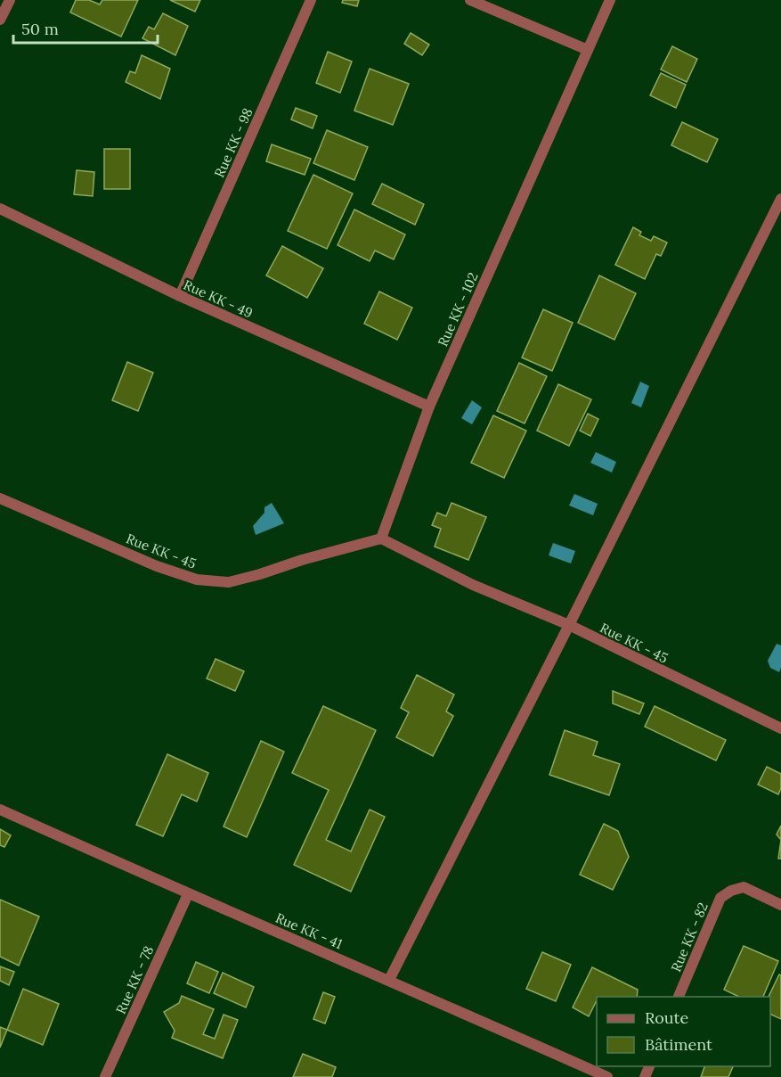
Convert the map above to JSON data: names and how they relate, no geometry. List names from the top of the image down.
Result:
{
  "streets": {
    "street": [
      "Rue KK - 98",
      "Rue KK - 49",
      "Rue KK - 102",
      "Rue KK - 45",
      "Rue KK - 41",
      "Rue KK - 82",
      "Rue KK - 78"
    ]
  },
  "crossings": [
    ["Rue KK - 98", "Rue KK - 49"],
    ["Rue KK - 49", "Rue KK - 102"],
    ["Rue KK - 102", "Rue KK - 45"],
    ["Rue KK - 41", "Rue KK - 78"]
  ],
  "legend": ["Route", "Bâtiment"],
  "scale_bar": "50 m"
}
